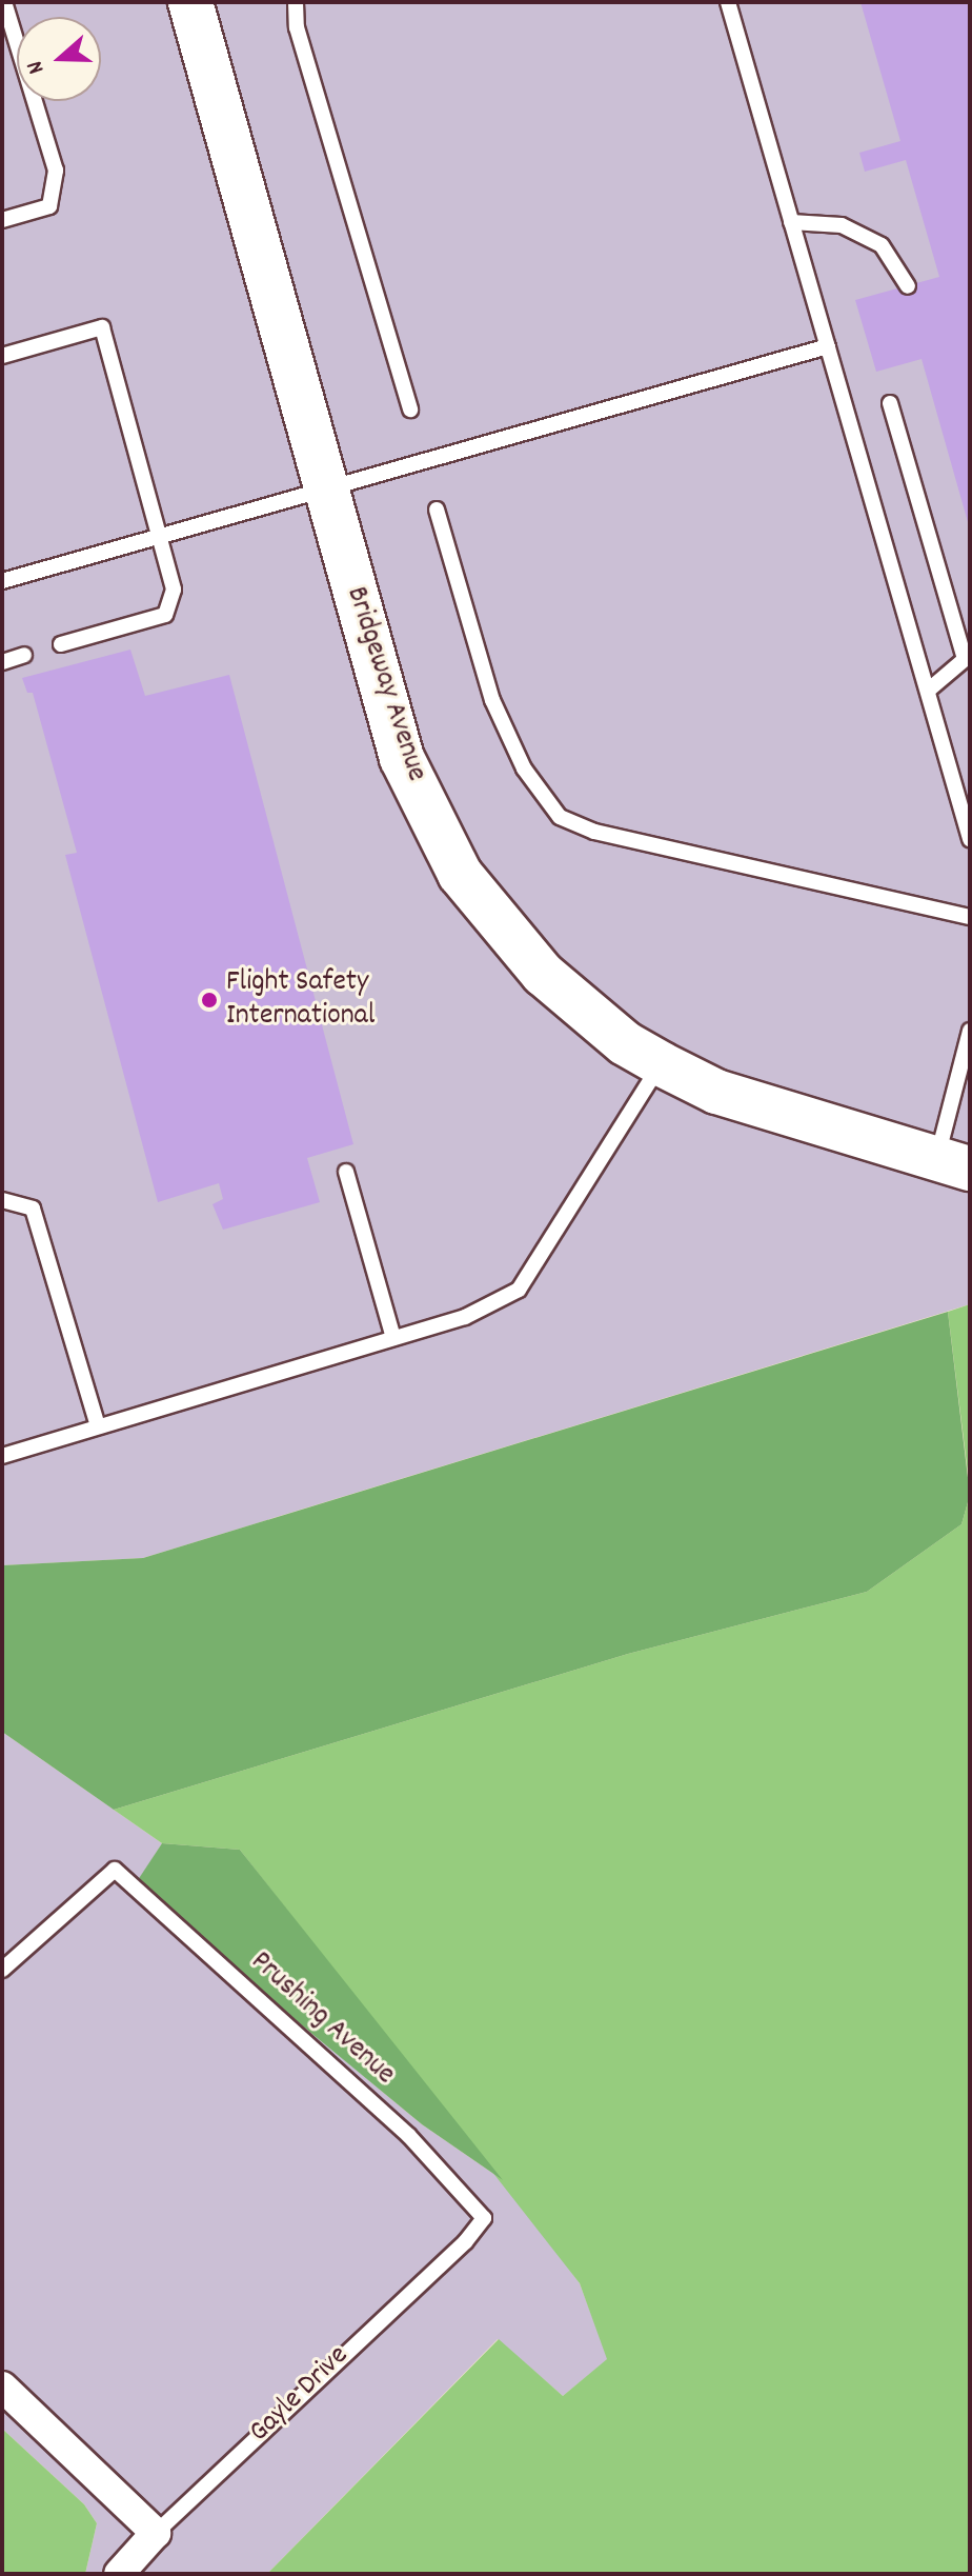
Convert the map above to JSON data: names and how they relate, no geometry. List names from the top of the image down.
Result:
{
  "streets": {
    "street": ["Bridgeway Avenue", "Gayle Drive"],
    "lane": ["Prushing Avenue"]
  },
  "crossings": [
    ["Prushing Avenue", "Gayle Drive"]
  ],
  "places": ["Flight Safety International"],
  "north": "left"
}
